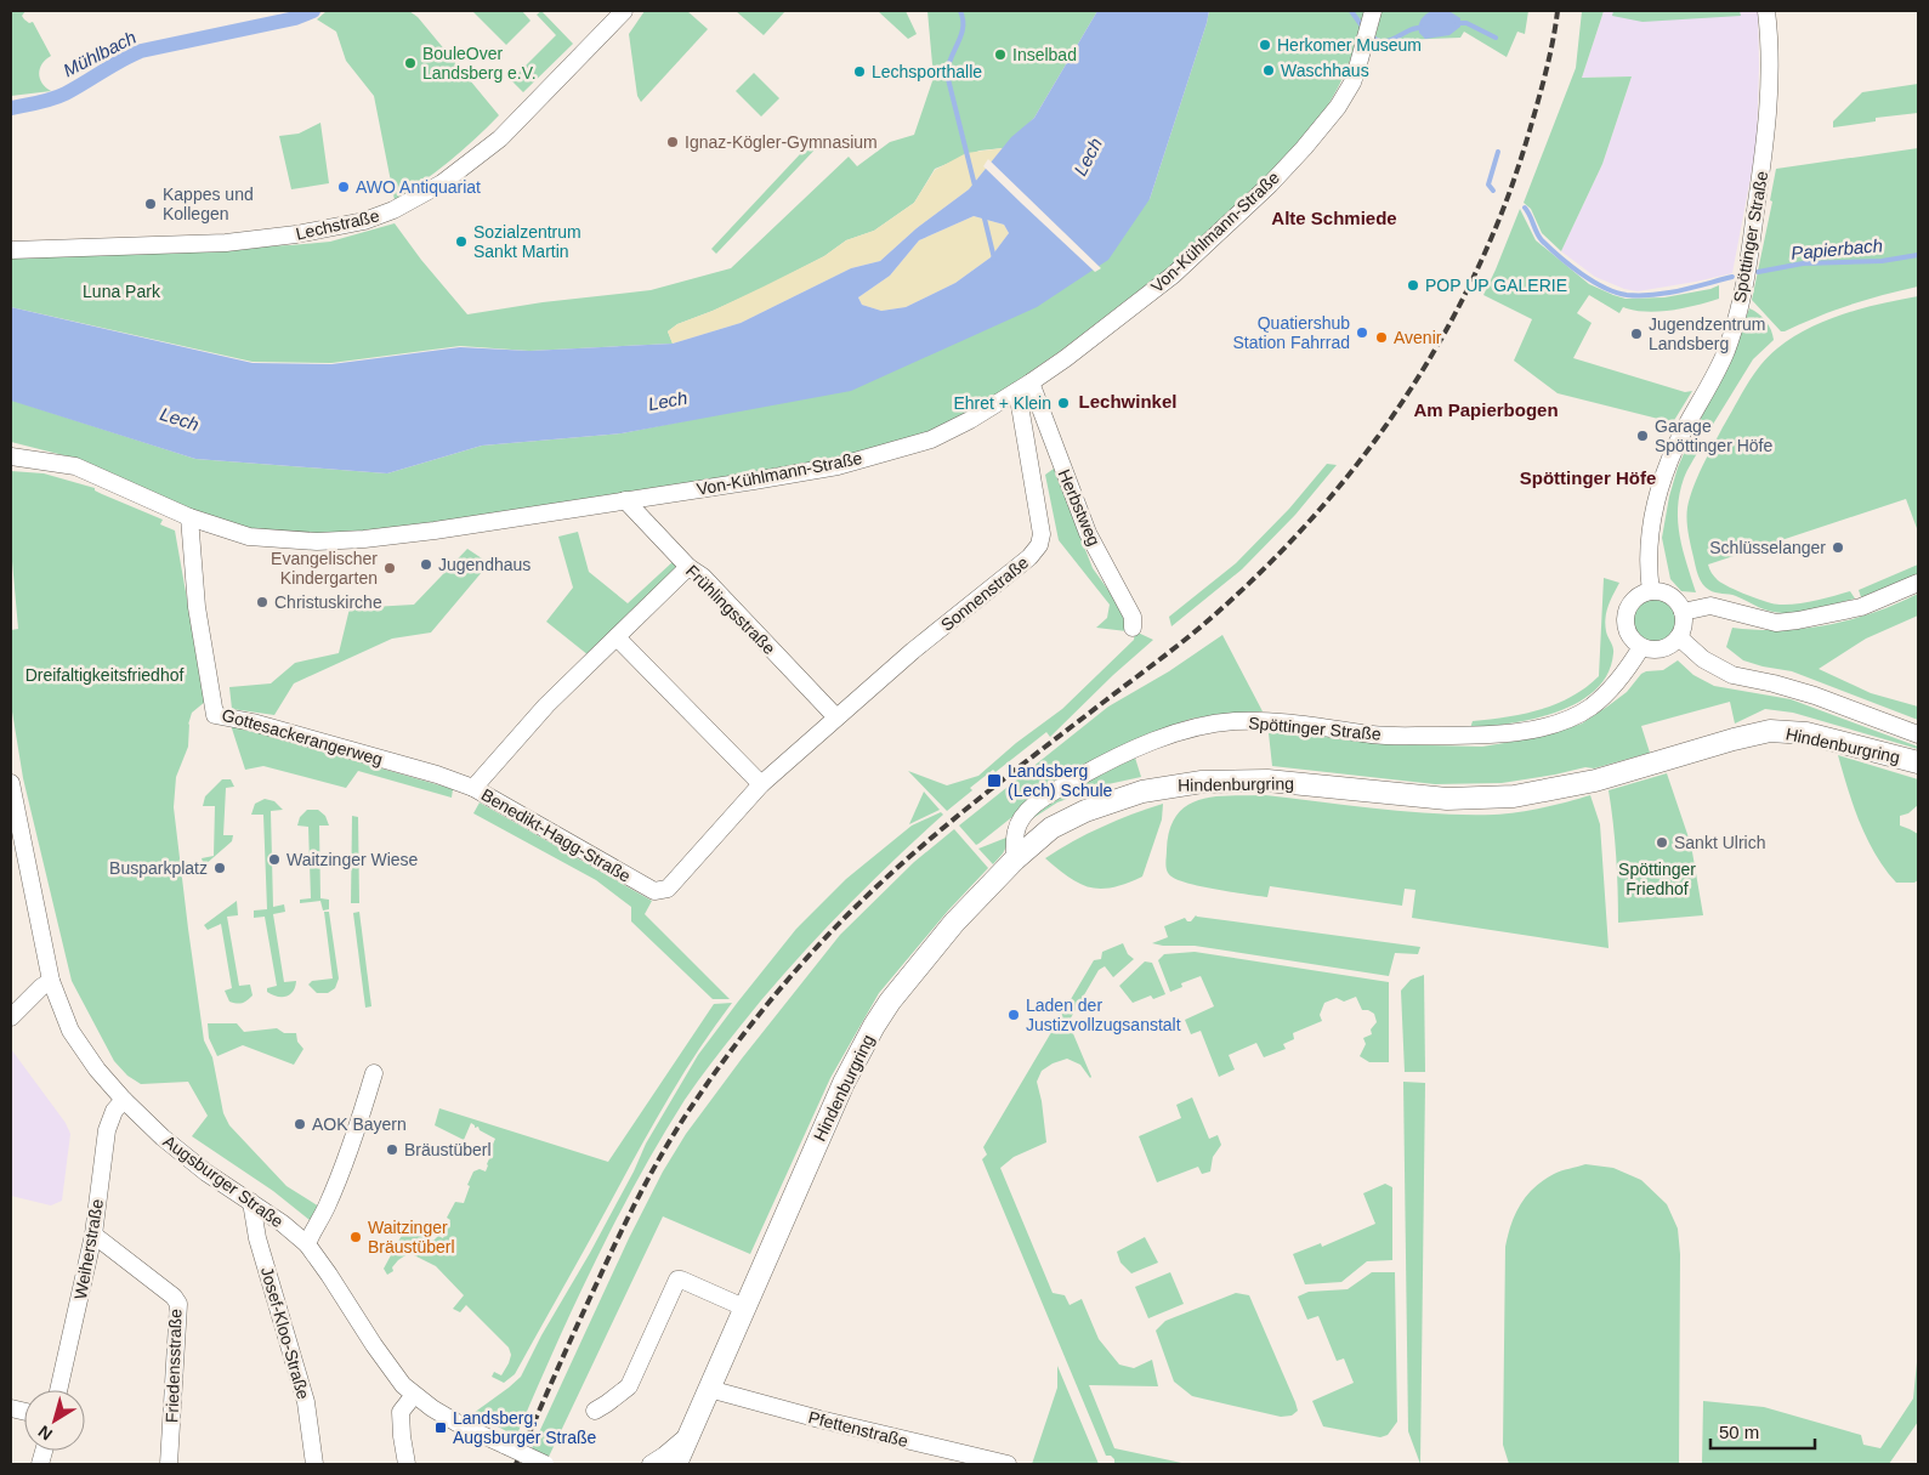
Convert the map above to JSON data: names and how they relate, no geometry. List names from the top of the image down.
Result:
{
  "streets": {
    "main road": ["Hindenburgring"],
    "street": [
      "Lechstraße",
      "Von-Kühlmann-Straße",
      "Spöttinger Straße",
      "Herbstweg",
      "Sonnenstraße",
      "Frühlingsstraße",
      "Gottesackerangerweg",
      "Benedikt-Hagg-Straße",
      "Augsburger Straße",
      "Weiherstraße",
      "Josef-Kloo-Straße",
      "Friedensstraße",
      "Pfettenstraße"
    ]
  },
  "crossings": [
    ["Von-Kühlmann-Straße", "Herbstweg"],
    ["Von-Kühlmann-Straße", "Sonnenstraße"],
    ["Von-Kühlmann-Straße", "Frühlingsstraße"],
    ["Von-Kühlmann-Straße", "Gottesackerangerweg"],
    ["Spöttinger Straße", "Hindenburgring"],
    ["Herbstweg", "Sonnenstraße"],
    ["Sonnenstraße", "Frühlingsstraße"],
    ["Sonnenstraße", "Benedikt-Hagg-Straße"],
    ["Frühlingsstraße", "Benedikt-Hagg-Straße"],
    ["Gottesackerangerweg", "Benedikt-Hagg-Straße"],
    ["Hindenburgring", "Pfettenstraße"],
    ["Augsburger Straße", "Weiherstraße"],
    ["Augsburger Straße", "Josef-Kloo-Straße"],
    ["Weiherstraße", "Friedensstraße"]
  ],
  "districts": [
    "Alte Schmiede",
    "Lechwinkel",
    "Am Papierbogen",
    "Spöttinger Höfe"
  ],
  "water": ["Mühlbach", "Lech", "Papierbach"],
  "parks": ["Luna Park", "Dreifaltigkeitsfriedhof", "Spöttinger Friedhof"],
  "places": {
    "other": [
      "Herkomer Museum",
      "Inselbad",
      "BouleOver Landsberg e.V.",
      "Waschhaus",
      "Lechsporthalle",
      "Ignaz-Kögler-Gymnasium",
      "AWO Antiquariat",
      "Kappes und Kollegen",
      "Sozialzentrum Sankt Martin",
      "POP UP GALERIE",
      "Quatiershub Station Fahrrad",
      "Jugendzentrum Landsberg",
      "Avenir",
      "Ehret + Klein",
      "Garage Spöttinger Höfe",
      "Schlüsselanger",
      "Jugendhaus",
      "Evangelischer Kindergarten",
      "Christuskirche",
      "Sankt Ulrich",
      "Waitzinger Wiese",
      "Busparkplatz",
      "Laden der Justizvollzugsanstalt",
      "AOK Bayern",
      "Bräustüberl",
      "Waitzinger Bräustüberl"
    ],
    "transit": ["Landsberg (Lech) Schule", "Landsberg, Augsburger Straße"]
  },
  "scale_bar": "50 m",
  "north": "bottom left"
}
